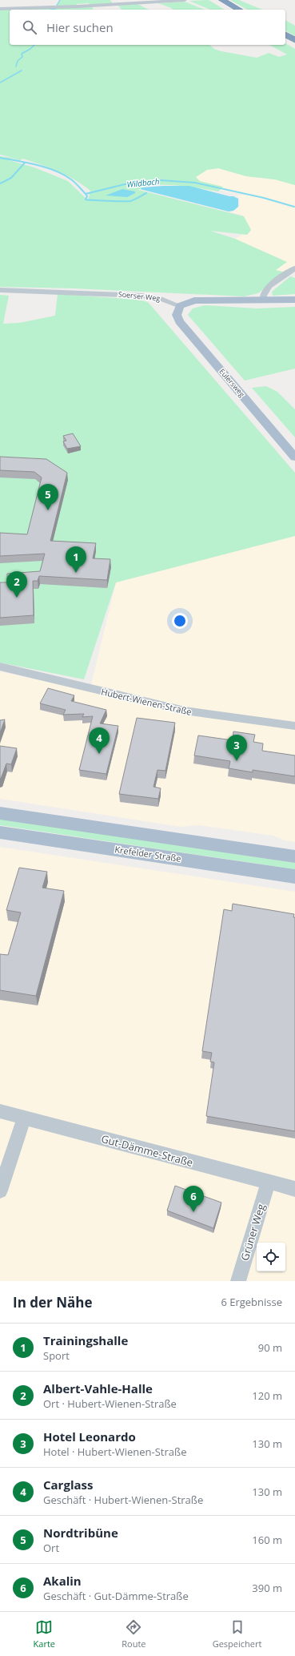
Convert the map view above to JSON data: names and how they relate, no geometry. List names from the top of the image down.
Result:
{
  "streets": {
    "main road": ["Eulersweg", "Krefelder Straße"],
    "street": [
      "Soerser Weg",
      "Hubert-Wienen-Straße",
      "Gut-Dämme-Straße",
      "Grüner Weg"
    ]
  },
  "crossings": [
    ["Soerser Weg", "Eulersweg"],
    ["Gut-Dämme-Straße", "Grüner Weg"]
  ],
  "water": ["Wildbach"],
  "page": {
    "search": "Hier suchen",
    "pins": [
      "5",
      "1",
      "2",
      "4",
      "3",
      "6"
    ],
    "heading": ["In der Nähe", "6 Ergebnisse"],
    "list": [
      {
        "mark": "1",
        "name": "Trainingshalle",
        "note": "Sport",
        "value": "90 m"
      },
      {
        "mark": "2",
        "name": "Albert-Vahle-Halle",
        "note": "Ort · Hubert-Wienen-Straße",
        "value": "120 m"
      },
      {
        "mark": "3",
        "name": "Hotel Leonardo",
        "note": "Hotel · Hubert-Wienen-Straße",
        "value": "130 m"
      },
      {
        "mark": "4",
        "name": "Carglass",
        "note": "Geschäft · Hubert-Wienen-Straße",
        "value": "130 m"
      },
      {
        "mark": "5",
        "name": "Nordtribüne",
        "note": "Ort",
        "value": "160 m"
      },
      {
        "mark": "6",
        "name": "Akalin",
        "note": "Geschäft · Gut-Dämme-Straße",
        "value": "390 m"
      }
    ],
    "nav": ["Karte", "Route", "Gespeichert"]
  }
}
